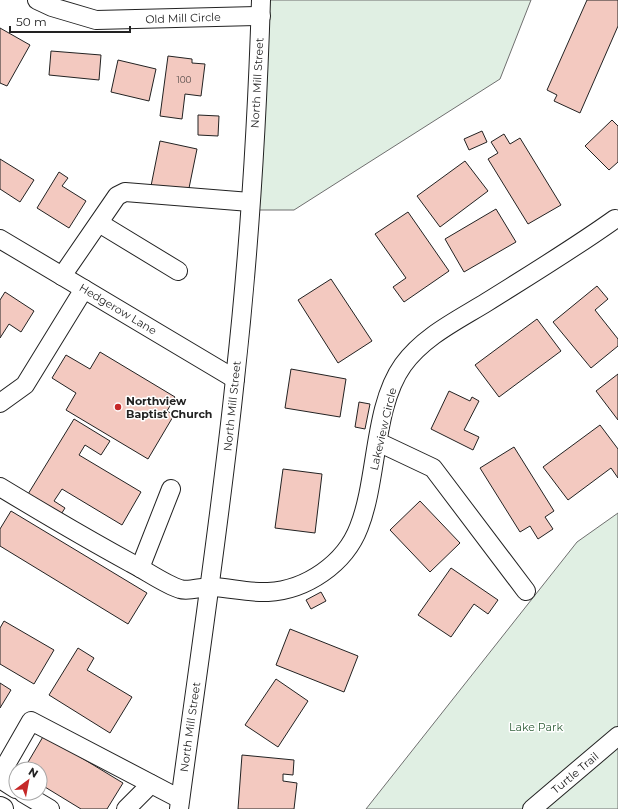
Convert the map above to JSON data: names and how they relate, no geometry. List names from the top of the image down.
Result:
{
  "streets": {
    "street": [
      "Old Mill Circle",
      "North Mill Street",
      "Hedgerow Lane",
      "Lakeview Circle",
      "Turtle Trail"
    ]
  },
  "crossings": [
    ["Old Mill Circle", "North Mill Street"],
    ["North Mill Street", "Hedgerow Lane"],
    ["North Mill Street", "Lakeview Circle"]
  ],
  "parks": ["Lake Park"],
  "places": ["Northview Baptist Church"],
  "house_numbers": ["100"],
  "scale_bar": "50 m",
  "north": "top right"
}
